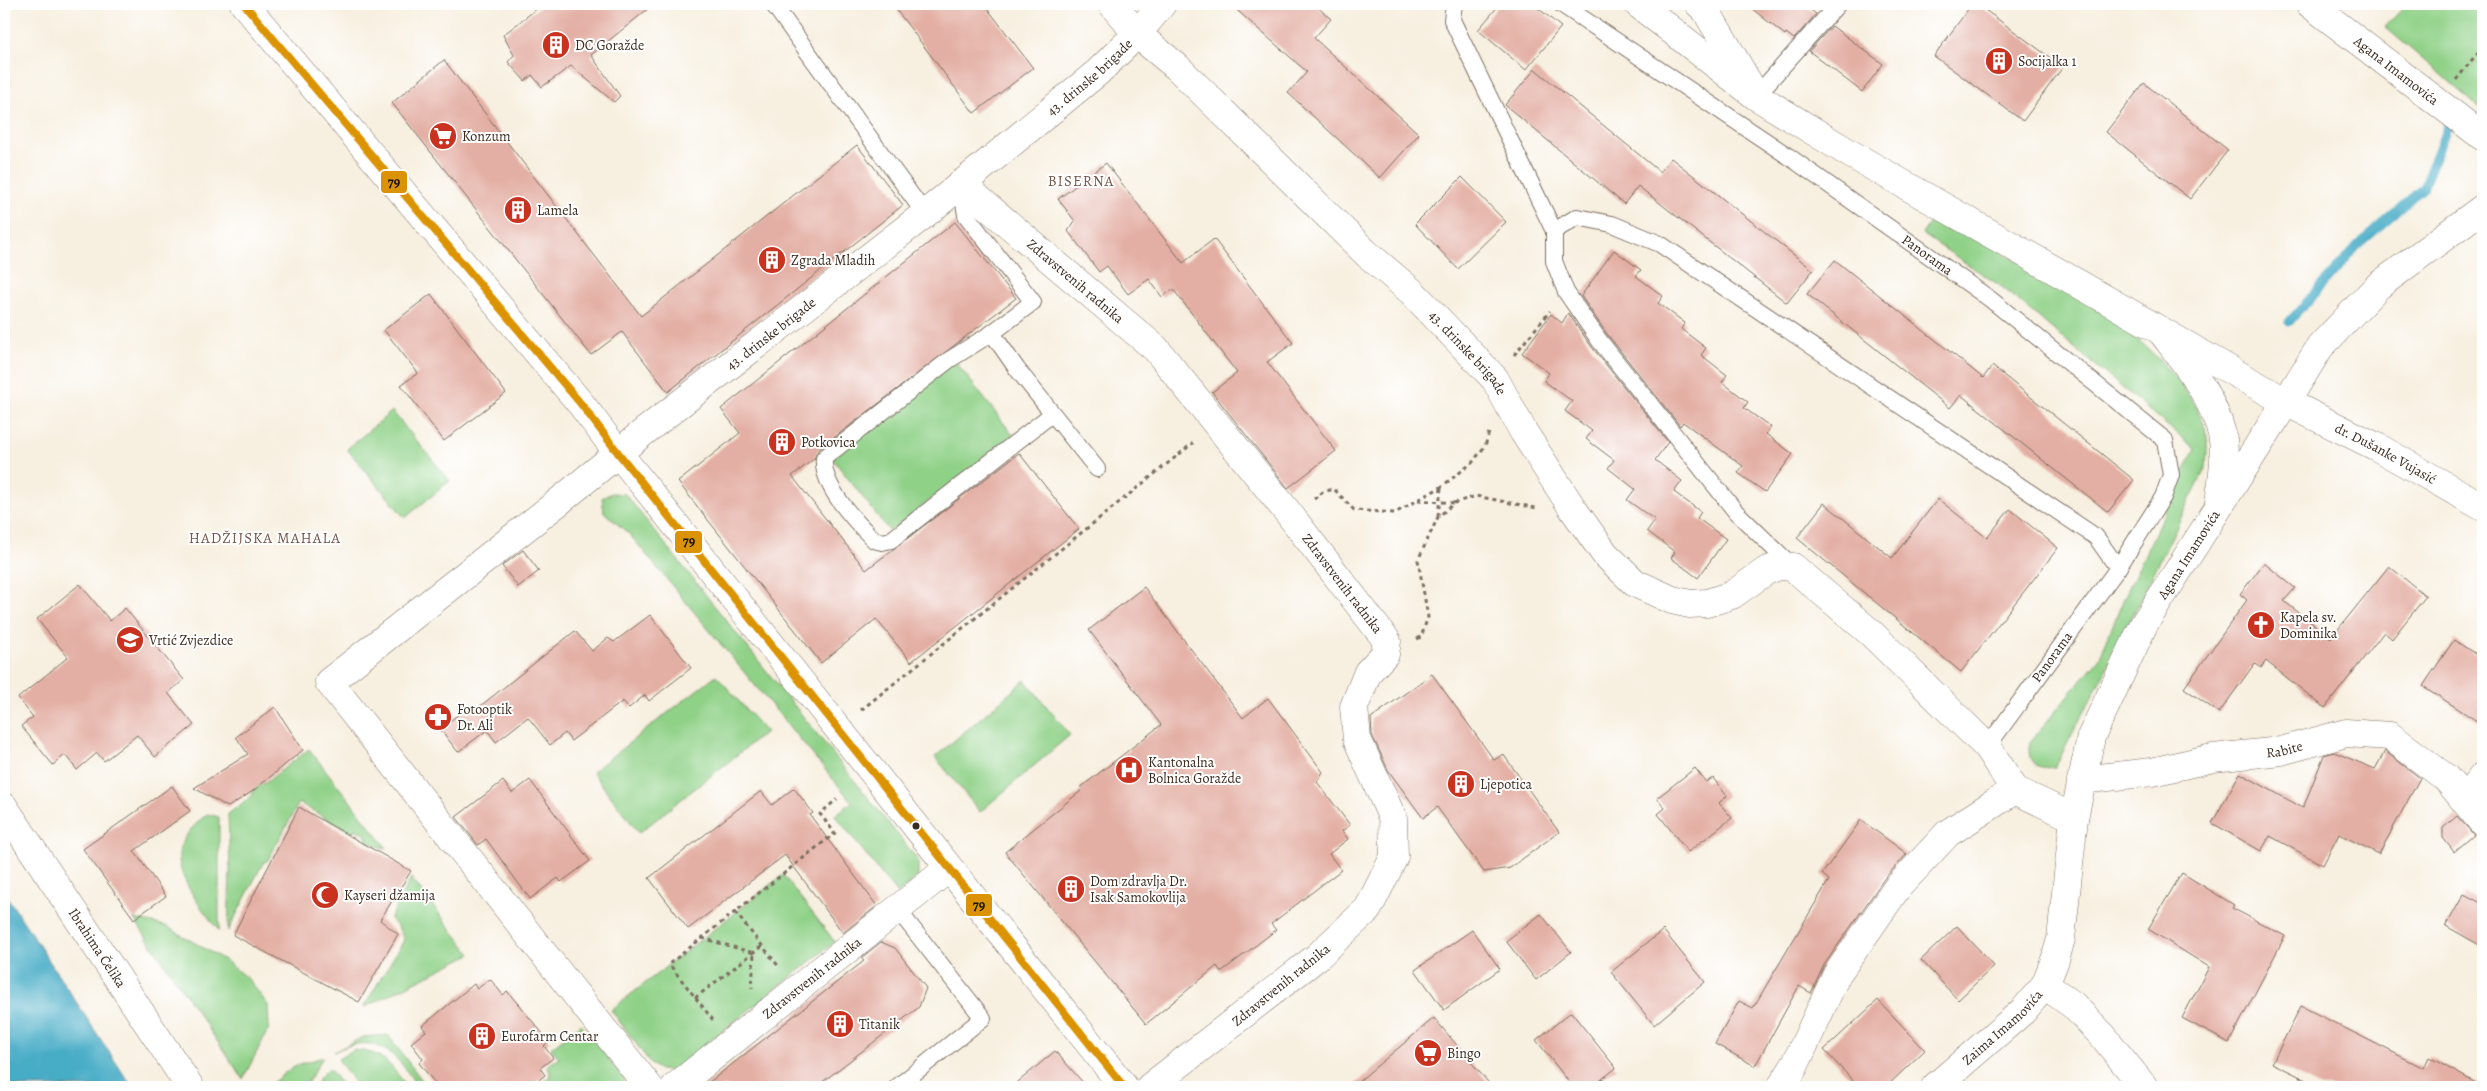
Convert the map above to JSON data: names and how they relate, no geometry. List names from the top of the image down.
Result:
{
  "streets": {
    "street": [
      "Agana Imamovića",
      "43. drinske brigade",
      "Zdravstvenih radnika",
      "dr. Dušanke Vujasić",
      "Rabite",
      "Ibrahima Čelika",
      "Zaima Imamovića"
    ],
    "lane": ["Panorama"]
  },
  "crossings": [
    ["Agana Imamovića", "dr. Dušanke Vujasić"],
    ["Agana Imamovića", "Rabite"],
    ["Agana Imamovića", "Zaima Imamovića"],
    ["43. drinske brigade", "Zdravstvenih radnika"]
  ],
  "districts": ["BISERNA", "HADŽIJSKA MAHALA"],
  "places": {
    "building": [
      "DC Goražde",
      "Socijalka 1",
      "Lamela",
      "Zgrada Mladih",
      "Potkovica",
      "Ljepotica",
      "Dom zdravlja Dr. Isak Samokovlija",
      "Titanik",
      "Eurofarm Centar"
    ],
    "supermarket": ["Konzum", "Bingo"],
    "church": ["Kapela sv. Dominika"],
    "school or university": ["Vrtić Zvjezdice"],
    "pharmacy": ["Fotooptik Dr. Ali"],
    "hospital": ["Kantonalna Bolnica Goražde"],
    "mosque": ["Kayseri džamija"]
  },
  "lines": ["transit line 79"]
}
